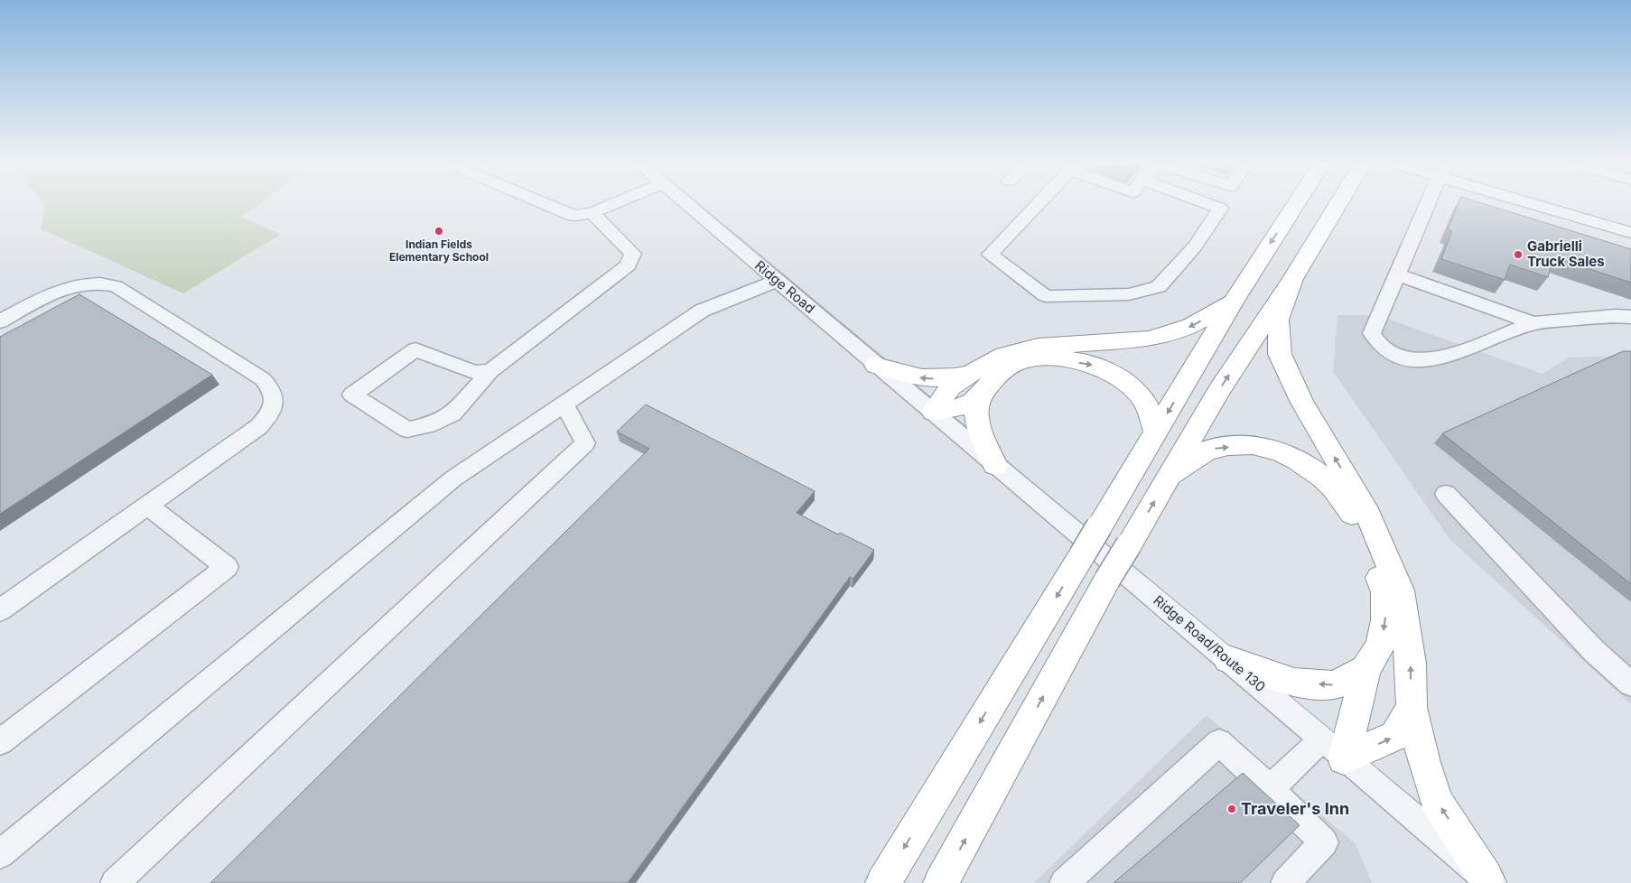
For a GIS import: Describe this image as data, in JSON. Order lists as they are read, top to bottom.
{
  "streets": {
    "street": ["Ridge Road", "Ridge Road/Route 130"]
  },
  "crossings": [
    ["Ridge Road", "Ridge Road/Route 130"]
  ],
  "places": ["Indian Fields Elementary School", "Gabrielli Truck Sales", "Traveler's Inn"]
}
